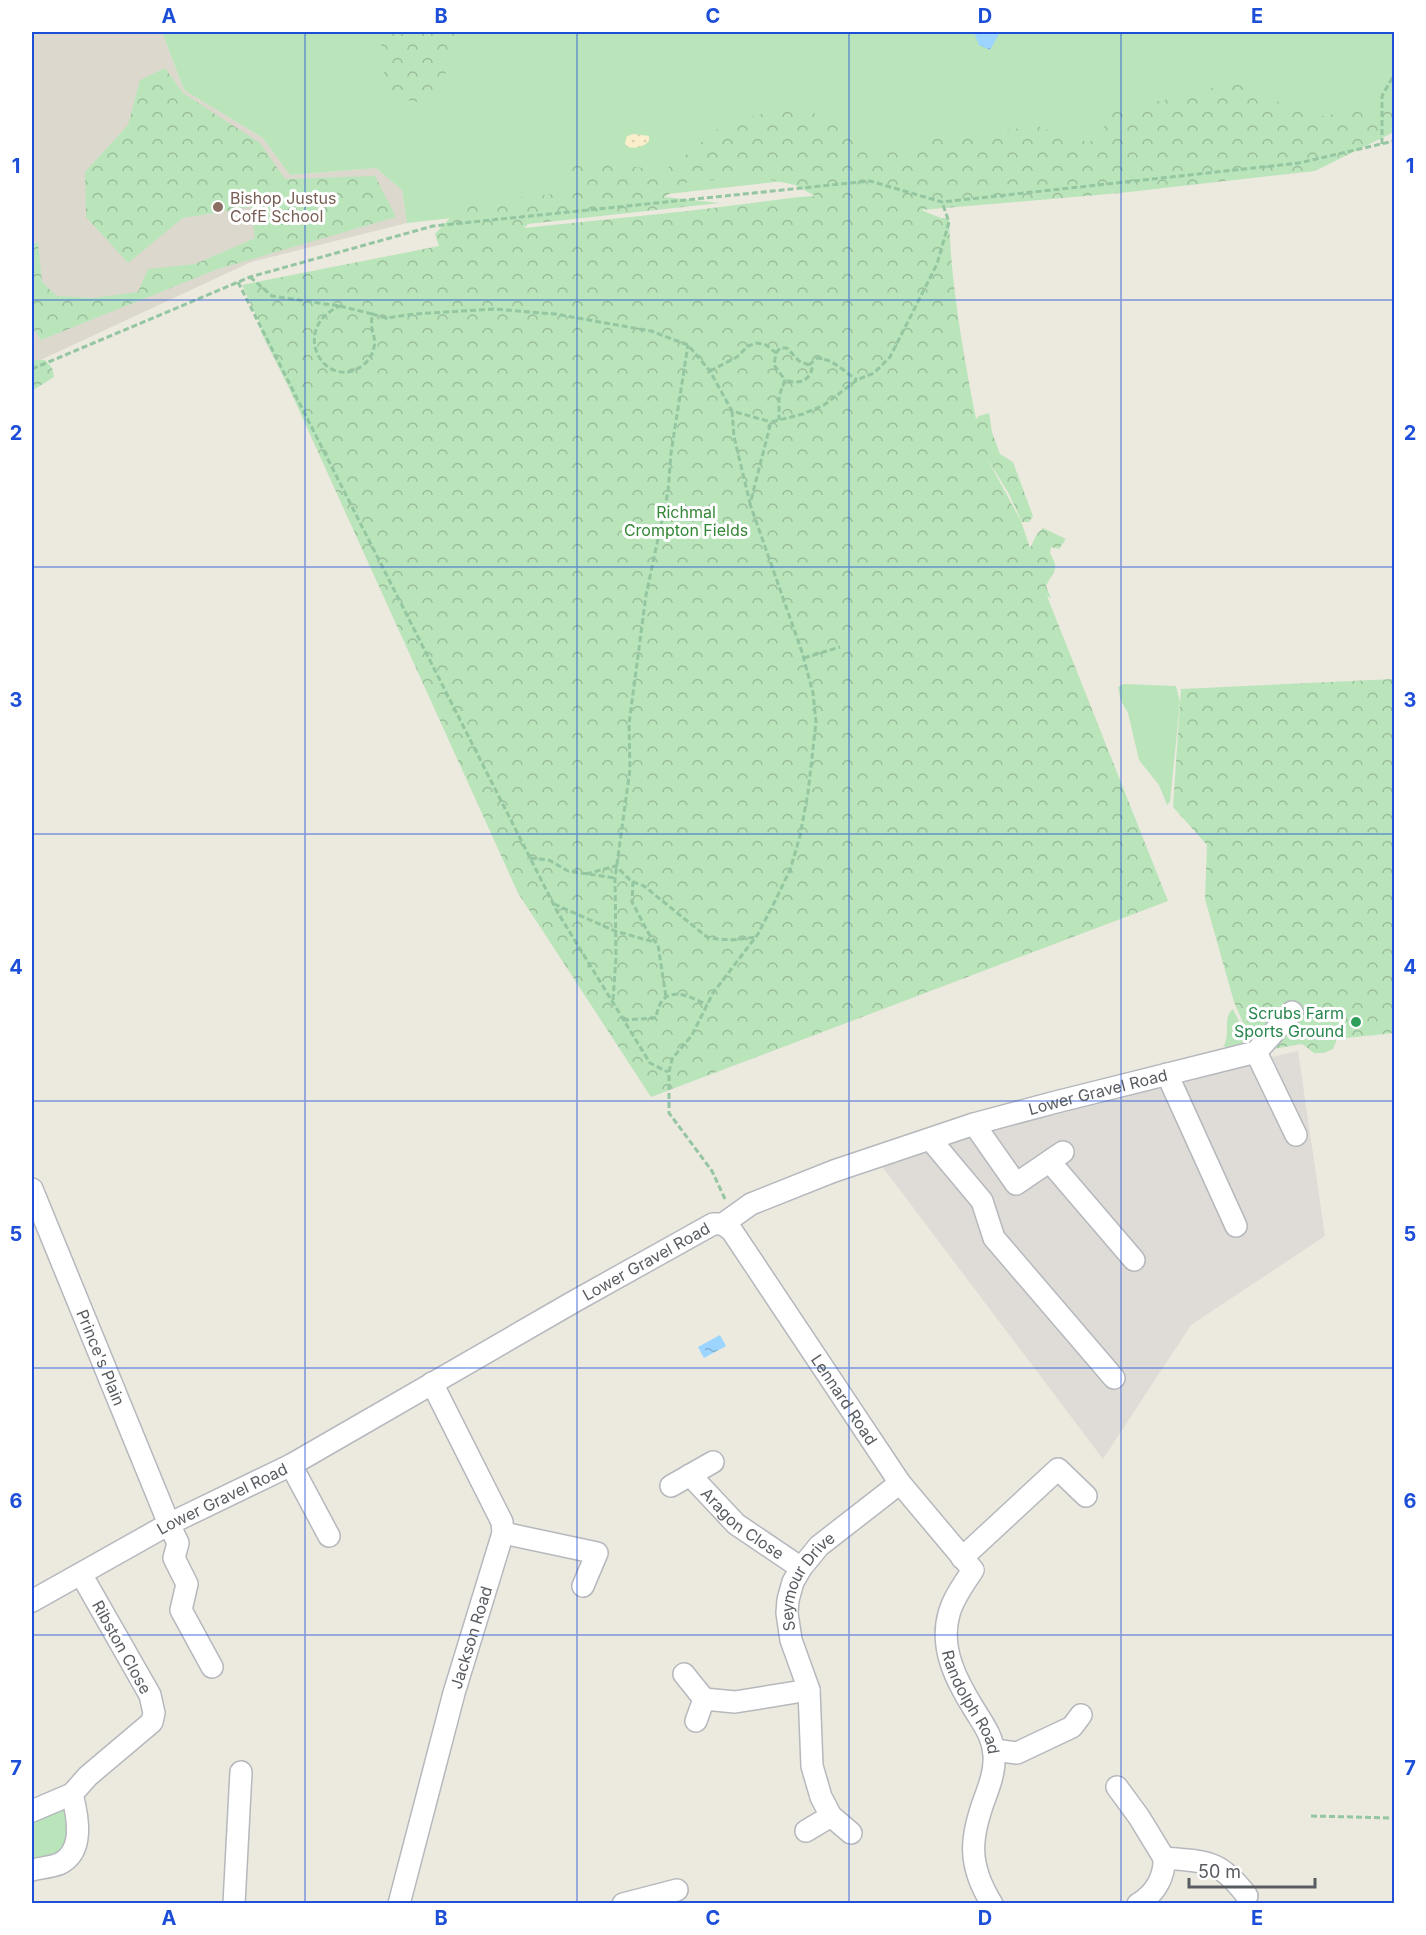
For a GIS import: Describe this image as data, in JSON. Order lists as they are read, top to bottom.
{
  "streets": {
    "street": [
      "Lower Gravel Road",
      "Prince's Plain",
      "Lennard Road",
      "Aragon Close",
      "Seymour Drive",
      "Jackson Road",
      "Ribston Close",
      "Randolph Road"
    ]
  },
  "crossings": [
    ["Lower Gravel Road", "Prince's Plain"],
    ["Lower Gravel Road", "Lennard Road"],
    ["Lower Gravel Road", "Ribston Close"],
    ["Lennard Road", "Seymour Drive"],
    ["Lennard Road", "Randolph Road"],
    ["Aragon Close", "Seymour Drive"]
  ],
  "parks": ["Richmal Crompton Fields"],
  "places": ["Bishop Justus CofE School", "Scrubs Farm Sports Ground"],
  "scale_bar": "50 m",
  "grid": {
    "columns": [
      "A",
      "B",
      "C",
      "D",
      "E"
    ],
    "rows": [
      "1",
      "2",
      "3",
      "4",
      "5",
      "6",
      "7"
    ]
  }
}
